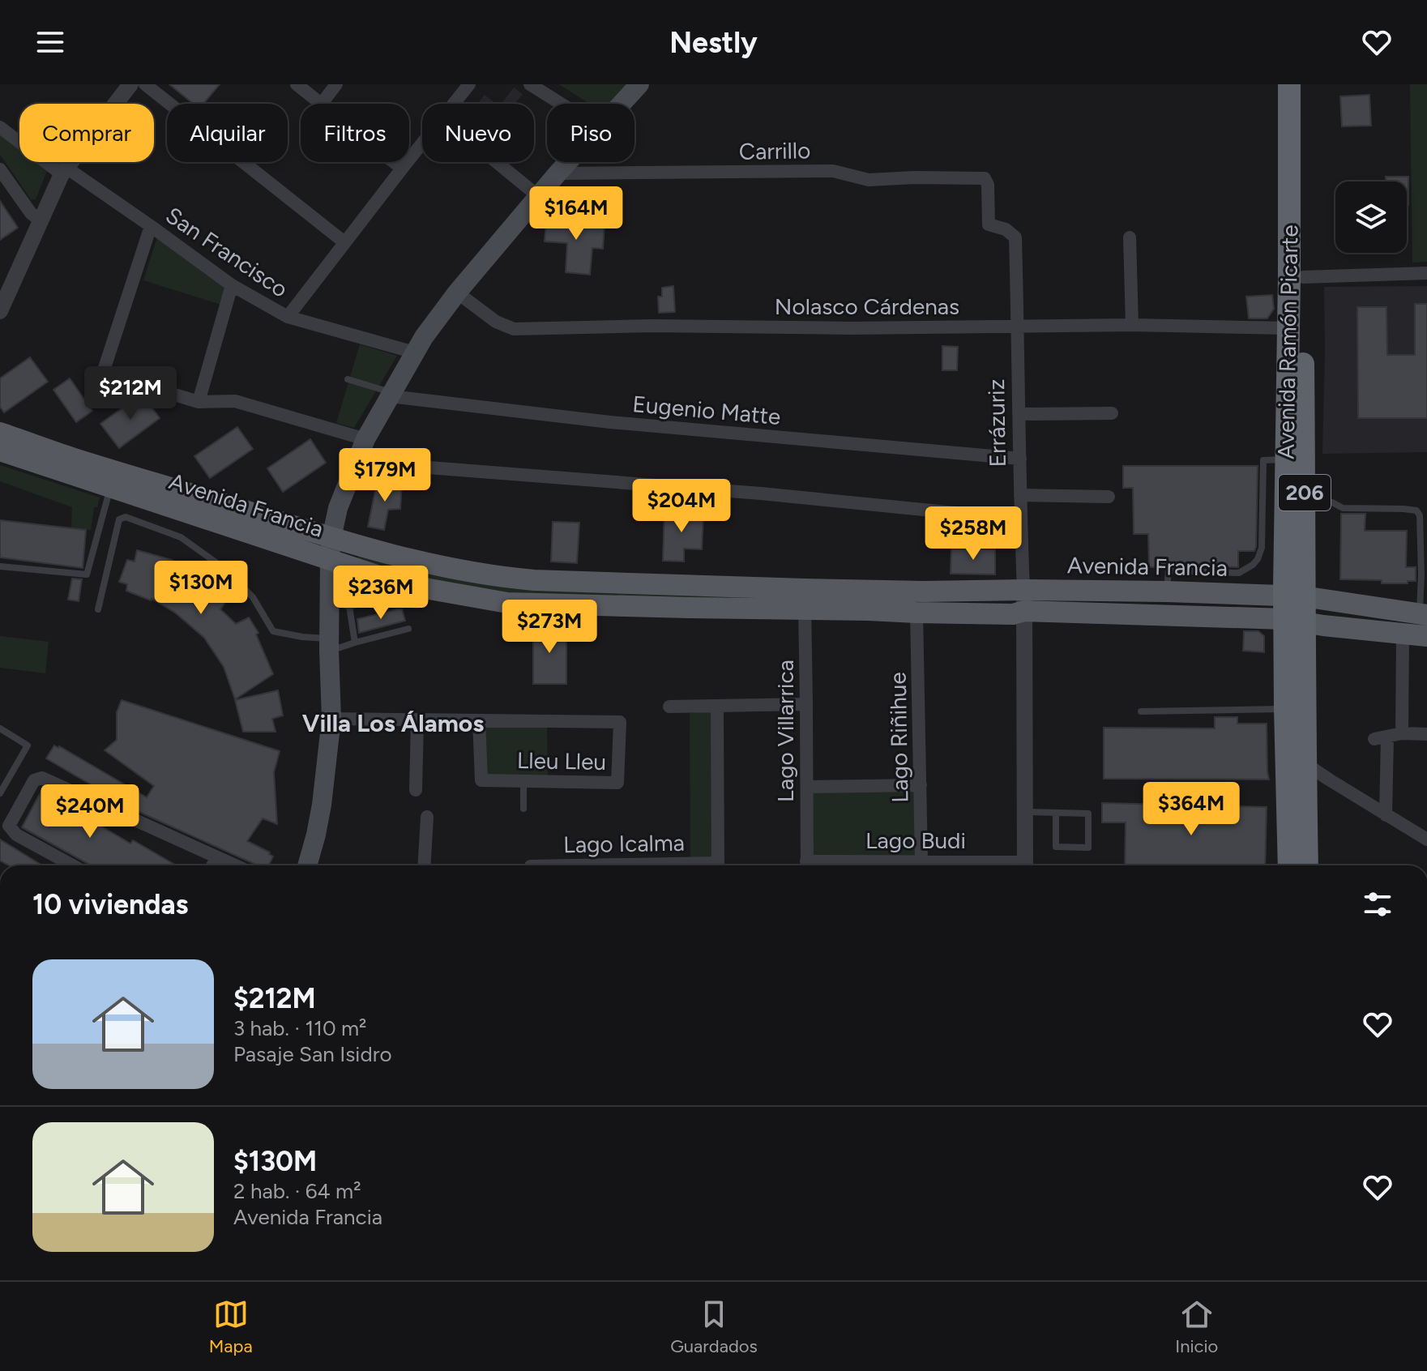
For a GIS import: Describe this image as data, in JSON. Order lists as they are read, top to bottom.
{
  "streets": {
    "highway": ["Avenida Ramón Picarte", "206"],
    "main road": ["Avenida Francia"],
    "street": [
      "Carrillo",
      "San Francisco",
      "Nolasco Cárdenas",
      "Eugenio Matte",
      "Errázuriz",
      "Lago Villarrica",
      "Lago Riñihue",
      "Lleu Lleu",
      "Lago Budi"
    ]
  },
  "crossings": [
    ["Carrillo", "Errázuriz"],
    ["Nolasco Cárdenas", "Avenida Ramón Picarte"],
    ["Nolasco Cárdenas", "Errázuriz"],
    ["Avenida Ramón Picarte", "Avenida Francia"],
    ["Eugenio Matte", "Errázuriz"],
    ["Errázuriz", "Avenida Francia"],
    ["Avenida Francia", "Lago Villarrica"],
    ["Avenida Francia", "Lago Riñihue"],
    ["Lago Riñihue", "Lago Budi"]
  ],
  "districts": ["Villa Los Álamos"],
  "page": {
    "header": "Nestly",
    "chip": [
      "Comprar",
      "Alquilar",
      "Filtros",
      "Nuevo",
      "Piso"
    ],
    "price": [
      "$164M",
      "$212M",
      "$179M",
      "$204M",
      "$258M",
      "$130M",
      "$236M",
      "$273M",
      "$364M",
      "$240M"
    ],
    "heading": "10 viviendas",
    "list": [
      {
        "name": "$212M",
        "note": "3 hab. · 110 m² · Pasaje San Isidro"
      },
      {
        "name": "$130M",
        "note": "2 hab. · 64 m² · Avenida Francia"
      }
    ],
    "tabs": ["Mapa", "Guardados", "Inicio"]
  }
}
